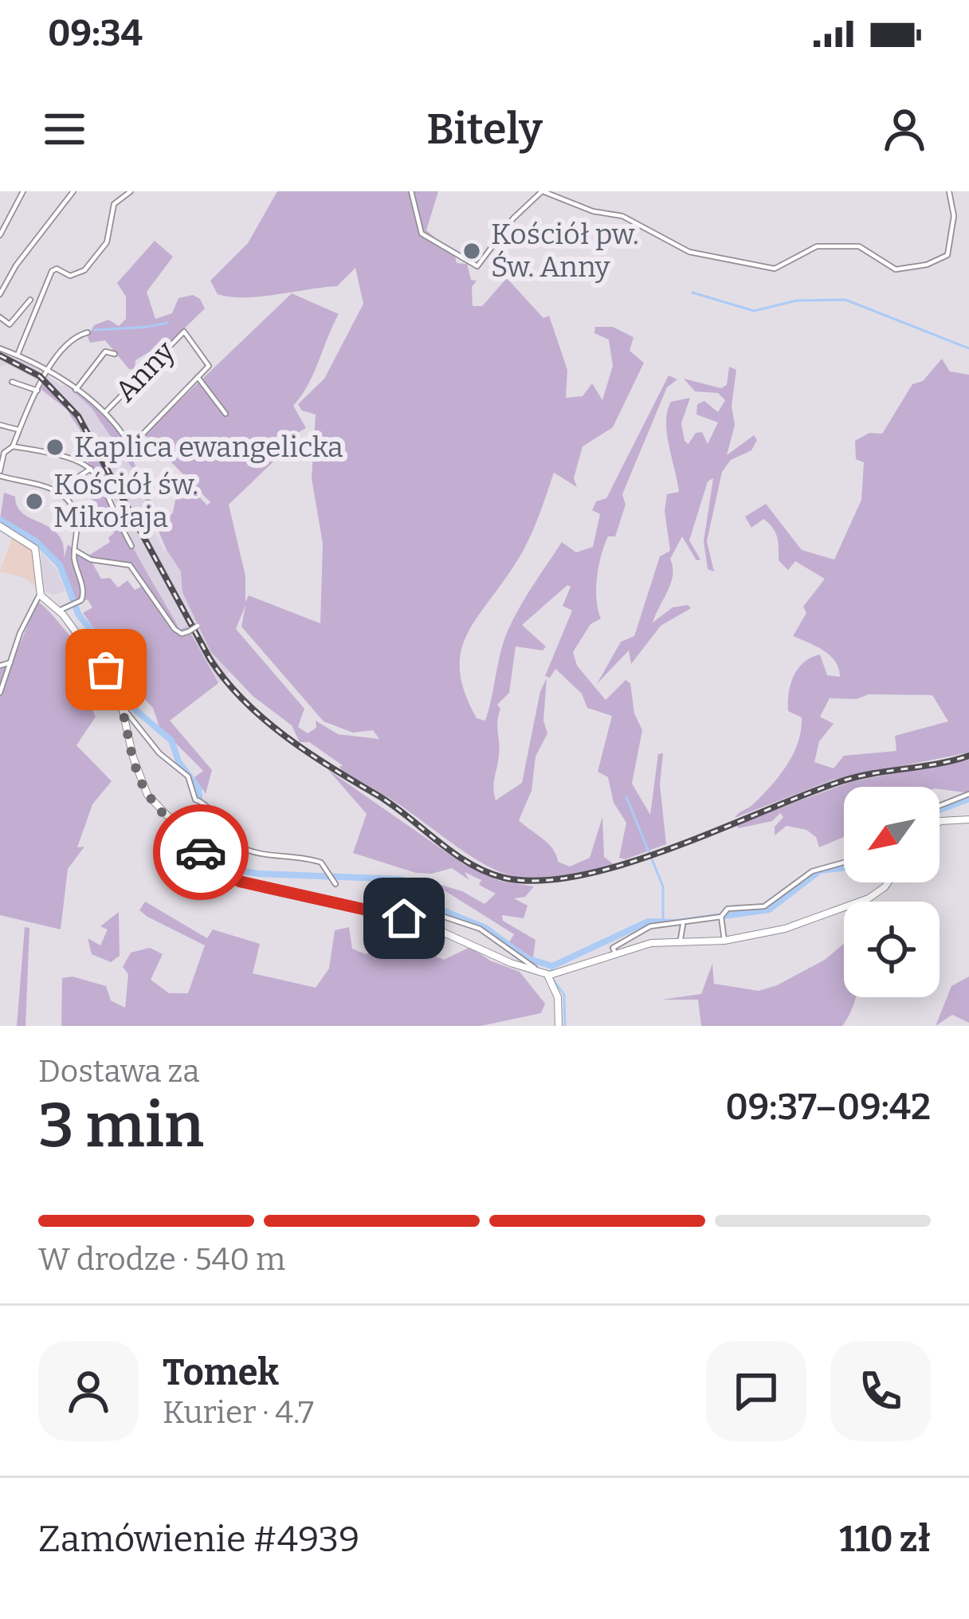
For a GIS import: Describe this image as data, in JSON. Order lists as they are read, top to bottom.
{
  "streets": {
    "street": ["Anny"]
  },
  "places": ["Kościół pw. Św. Anny", "Kaplica ewangelicka", "Kościół św. Mikołaja"],
  "north": "bottom left",
  "page": {
    "status": "09:34",
    "header": "Bitely",
    "heading": ["3 min", "Dostawa za", "09:37–09:42"],
    "panel": [
      "Tomek",
      "Kurier · 4.7",
      "Zamówienie #4939",
      "110 zł"
    ],
    "bar": "W drodze · 540 m"
  }
}
